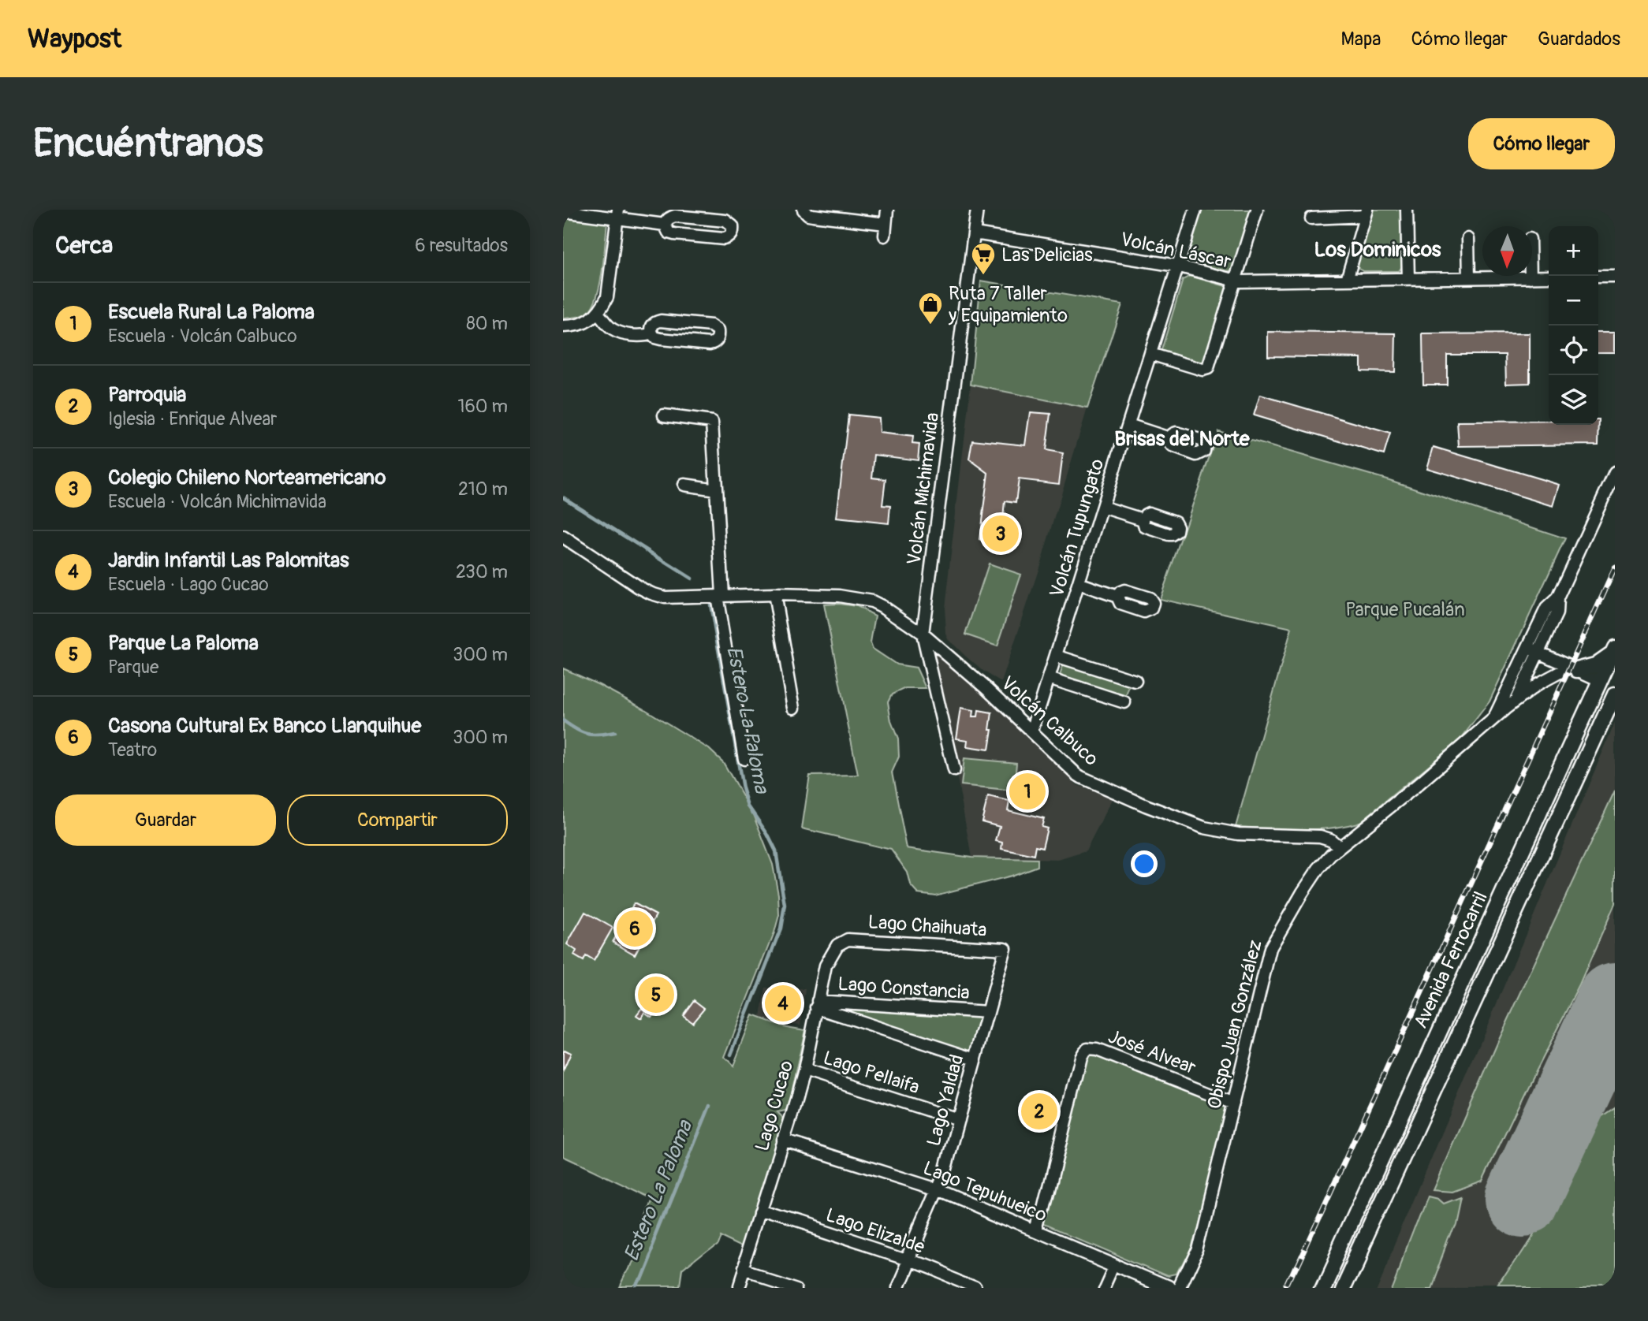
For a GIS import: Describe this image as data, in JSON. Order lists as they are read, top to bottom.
{
  "streets": {
    "main road": ["Avenida Ferrocarril"],
    "street": [
      "Volcán Láscar",
      "Volcán Michimavida",
      "Volcán Tupungato",
      "Volcán Calbuco",
      "Lago Chaihuata",
      "Lago Constancia",
      "Obispo Juan González",
      "José Alvear",
      "Lago Pellaifa",
      "Lago Yaldad",
      "Lago Cucao",
      "Lago Tepuhueico",
      "Lago Elizalde"
    ]
  },
  "crossings": [
    ["Volcán Láscar", "Volcán Michimavida"],
    ["Volcán Láscar", "Volcán Tupungato"],
    ["Volcán Michimavida", "Volcán Calbuco"],
    ["Volcán Tupungato", "Volcán Calbuco"],
    ["Volcán Calbuco", "Obispo Juan González"],
    ["Lago Chaihuata", "Lago Yaldad"],
    ["Lago Chaihuata", "Lago Cucao"],
    ["Lago Constancia", "Lago Yaldad"],
    ["Lago Constancia", "Lago Cucao"],
    ["Obispo Juan González", "José Alvear"],
    ["José Alvear", "Lago Tepuhueico"],
    ["Lago Pellaifa", "Lago Yaldad"],
    ["Lago Pellaifa", "Lago Cucao"],
    ["Lago Yaldad", "Lago Tepuhueico"],
    ["Lago Yaldad", "Lago Elizalde"],
    ["Lago Cucao", "Lago Tepuhueico"],
    ["Lago Cucao", "Lago Elizalde"]
  ],
  "districts": ["Los Dominicos", "Brisas del Norte"],
  "water": ["Estero La Paloma"],
  "parks": ["Parque Pucalán"],
  "places": {
    "supermarket": ["Las Delicias"],
    "shop": ["Ruta 7 Taller y Equipamiento"]
  },
  "north": "bottom",
  "page": {
    "header": "Waypost",
    "nav": ["Mapa", "Cómo llegar", "Guardados"],
    "buttons": [
      "Cómo llegar",
      ["Guardar", "Compartir"]
    ],
    "title": "Encuéntranos",
    "heading": ["Cerca", "6 resultados"],
    "map_buttons": ["+", "−"],
    "list": [
      {
        "mark": "1",
        "name": "Escuela Rural La Paloma",
        "note": "Escuela · Volcán Calbuco",
        "value": "80 m"
      },
      {
        "mark": "2",
        "name": "Parroquia",
        "note": "Iglesia · Enrique Alvear",
        "value": "160 m"
      },
      {
        "mark": "3",
        "name": "Colegio Chileno Norteamericano",
        "note": "Escuela · Volcán Michimavida",
        "value": "210 m"
      },
      {
        "mark": "4",
        "name": "Jardin Infantil Las Palomitas",
        "note": "Escuela · Lago Cucao",
        "value": "230 m"
      },
      {
        "mark": "5",
        "name": "Parque La Paloma",
        "note": "Parque",
        "value": "300 m"
      },
      {
        "mark": "6",
        "name": "Casona Cultural Ex Banco Llanquihue",
        "note": "Teatro",
        "value": "300 m"
      }
    ],
    "pins": [
      "3",
      "1",
      "6",
      "5",
      "4",
      "2"
    ]
  }
}
